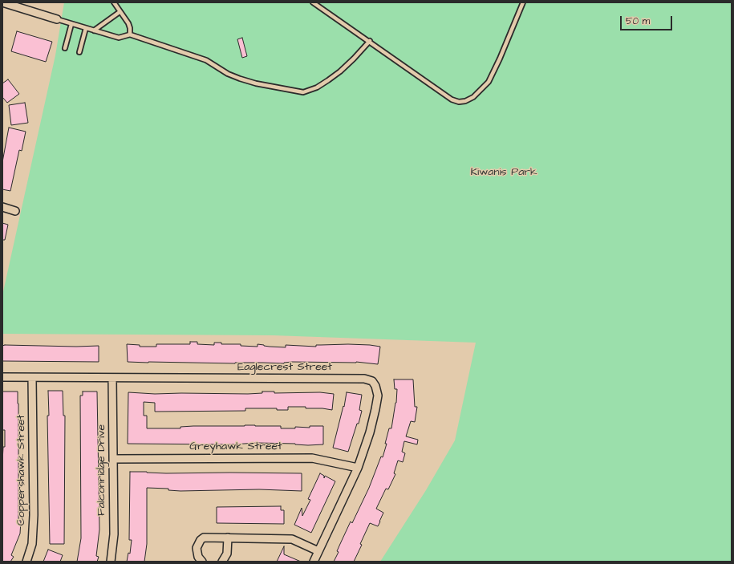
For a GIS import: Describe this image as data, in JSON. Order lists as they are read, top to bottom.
{
  "streets": {
    "street": [
      "Eaglecrest Street",
      "Greyhawk Street",
      "Coppershawk Street",
      "Falconridge Drive"
    ]
  },
  "crossings": [
    ["Eaglecrest Street", "Greyhawk Street"],
    ["Eaglecrest Street", "Coppershawk Street"],
    ["Eaglecrest Street", "Falconridge Drive"],
    ["Greyhawk Street", "Falconridge Drive"]
  ],
  "parks": ["Kiwanis Park"],
  "scale_bar": "50 m"
}
